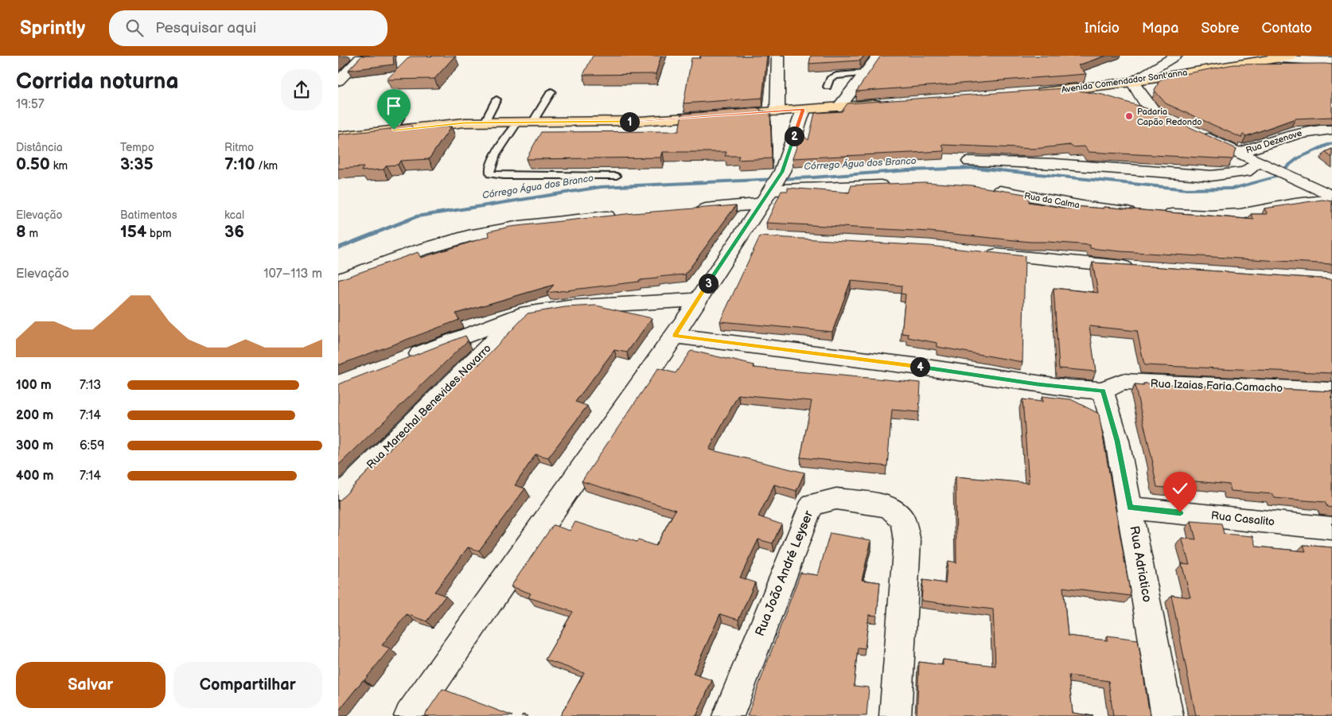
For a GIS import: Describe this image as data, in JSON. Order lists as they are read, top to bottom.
{
  "streets": {
    "main road": ["Avenida Comendador Sant'anna"],
    "street": [
      "Rua Dezenove",
      "Rua da Calma",
      "Rua Izaias Faria Camacho",
      "Rua Marechal Benevides Navarro",
      "Rua Casalito",
      "Rua Adriatico",
      "Rua João André Leyser"
    ]
  },
  "crossings": [
    ["Rua Izaias Faria Camacho", "Rua Adriatico"],
    ["Rua Casalito", "Rua Adriatico"]
  ],
  "water": ["Córrego Água dos Branco"],
  "places": ["Padaria Capão Redondo"],
  "page": {
    "header": "Sprintly",
    "search": "Pesquisar aqui",
    "nav": [
      "Início",
      "Mapa",
      "Sobre",
      "Contato"
    ],
    "heading": ["Corrida noturna", "19:57"],
    "pins": [
      "1",
      "2",
      "3",
      "4"
    ],
    "stats": [
      ["Distância", "0.50 km"],
      ["Tempo", "3:35"],
      ["Ritmo", "7:10 /km"],
      ["Elevação", "8 m"],
      ["Batimentos", "154 bpm"],
      ["kcal", "36"]
    ],
    "chart": ["Elevação", "107–113 m"],
    "list": [
      {
        "name": "100 m",
        "note": "7:13"
      },
      {
        "name": "200 m",
        "note": "7:14"
      },
      {
        "name": "300 m",
        "note": "6:59"
      },
      {
        "name": "400 m",
        "note": "7:14"
      }
    ],
    "buttons": ["Salvar", "Compartilhar"]
  }
}
